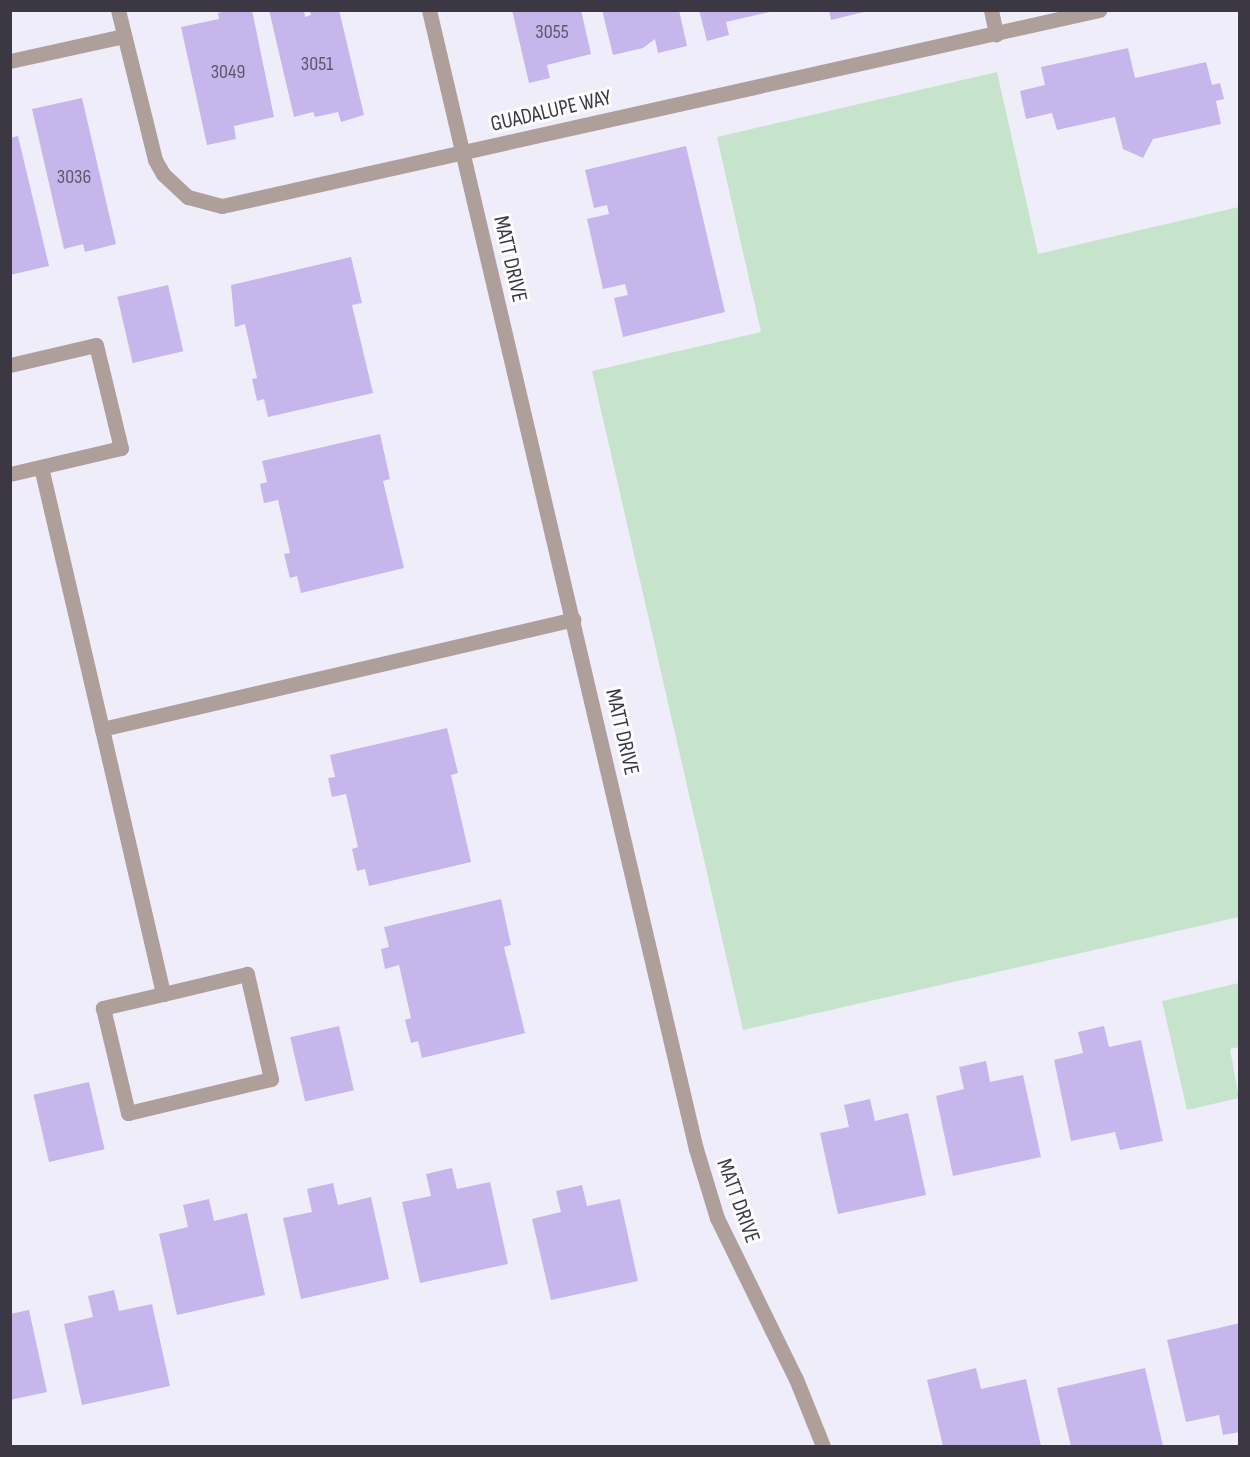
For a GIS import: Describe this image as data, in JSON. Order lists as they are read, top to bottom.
{
  "streets": {
    "street": ["GUADALUPE WAY", "MATT DRIVE"]
  },
  "crossings": [
    ["GUADALUPE WAY", "MATT DRIVE"]
  ],
  "house_numbers": [
    "3055",
    "3051",
    "3049",
    "3036"
  ]
}
